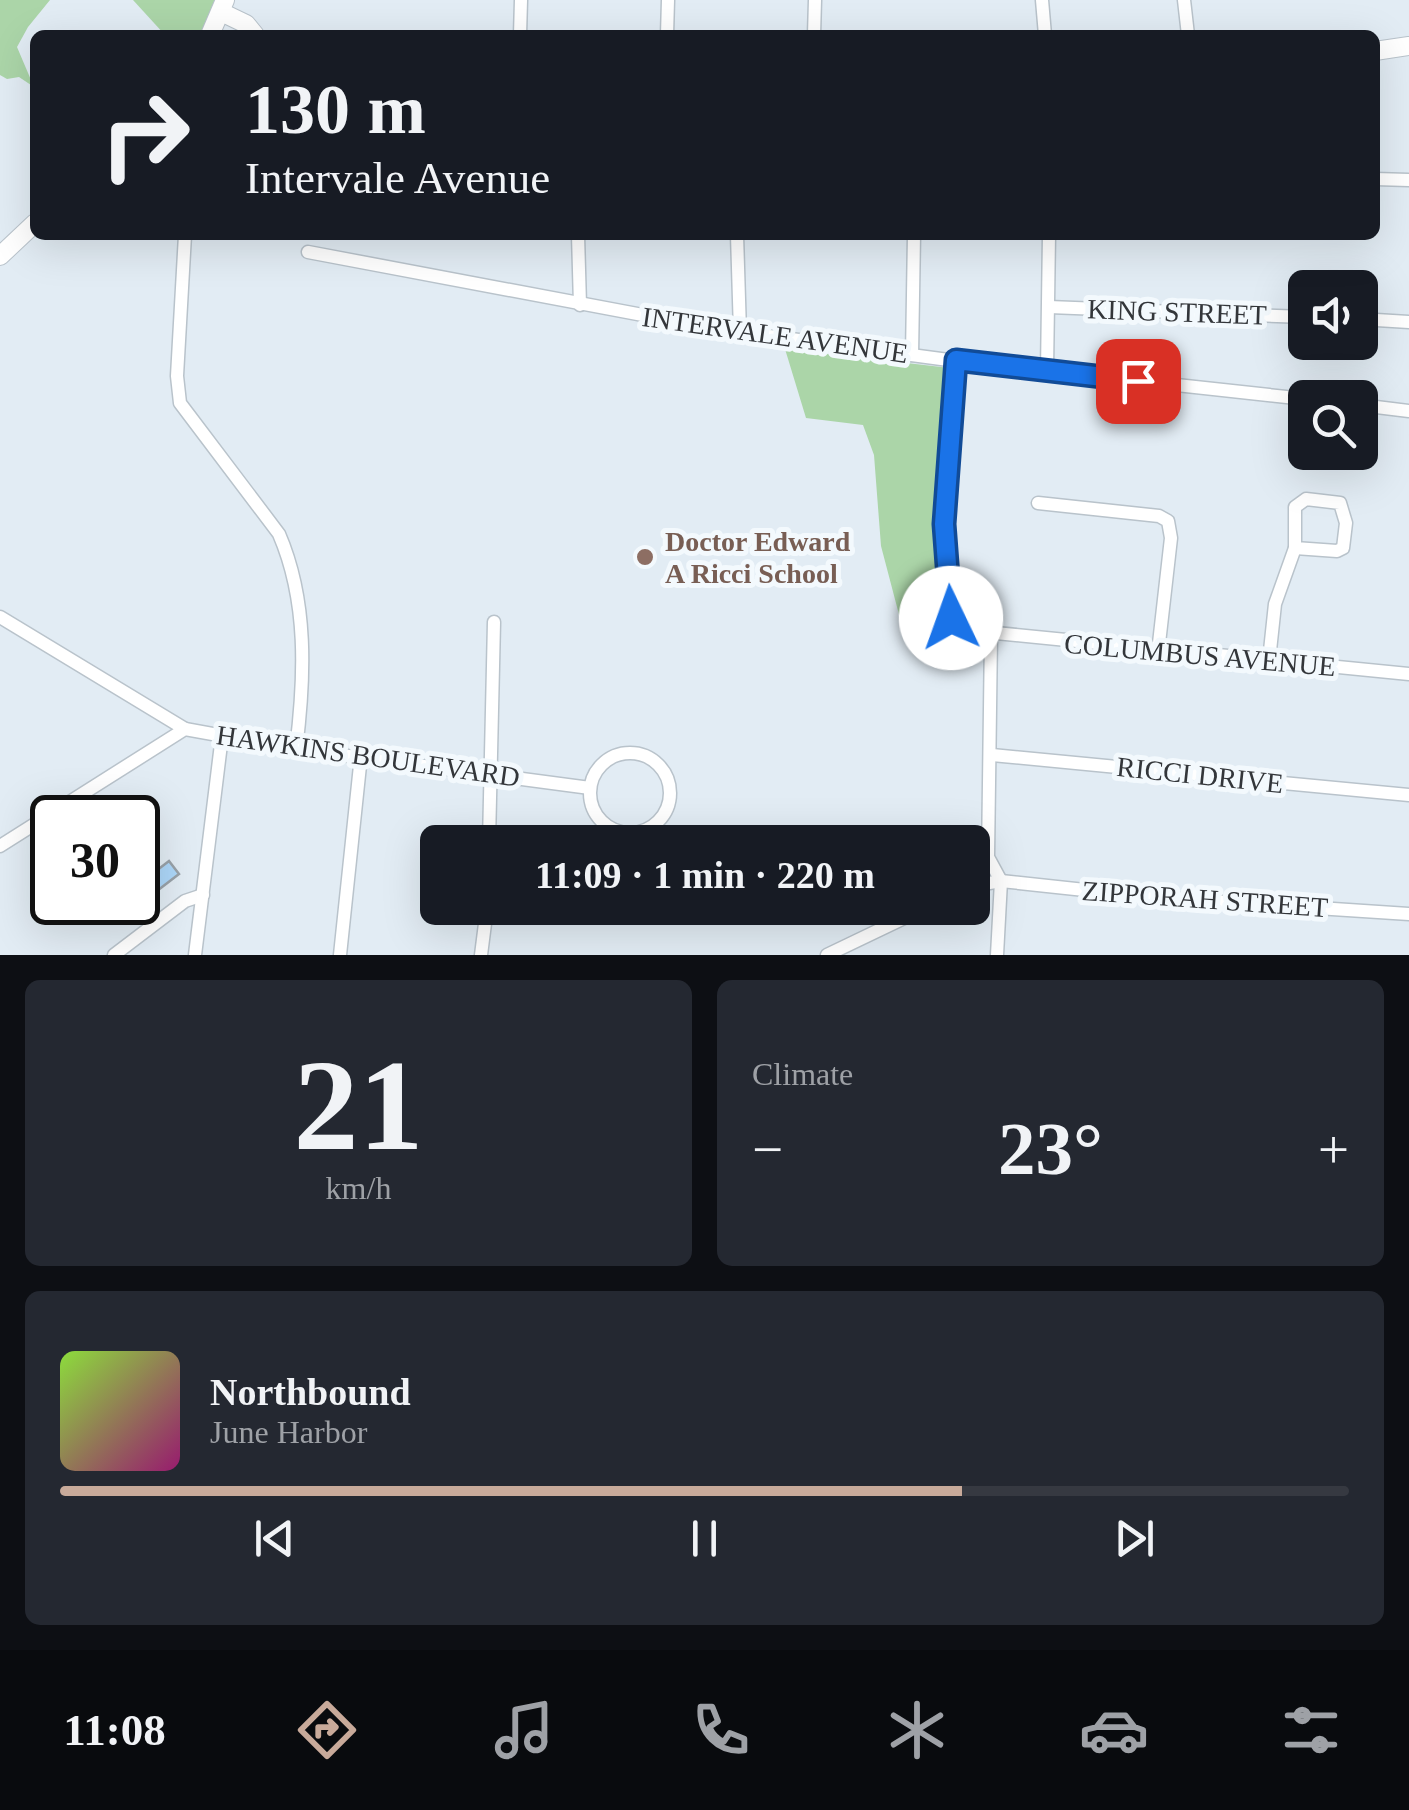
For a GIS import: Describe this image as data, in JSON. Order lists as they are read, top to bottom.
{
  "streets": {
    "street": [
      "KING STREET",
      "INTERVALE AVENUE",
      "COLUMBUS AVENUE",
      "HAWKINS BOULEVARD",
      "RICCI DRIVE",
      "ZIPPORAH STREET"
    ]
  },
  "crossings": [
    ["INTERVALE AVENUE", "COLUMBUS AVENUE"]
  ],
  "places": ["Doctor Edward A Ricci School"],
  "page": {
    "turn": ["130 m", "Intervale Avenue"],
    "limit": "30",
    "trip": "11:09 · 1 min · 220 m",
    "tile": [
      ["21", "km/h"],
      "Climate"
    ],
    "heat": ["−", "23°", "+"],
    "song": ["Northbound", "June Harbor"],
    "tabs": "11:08"
  }
}
